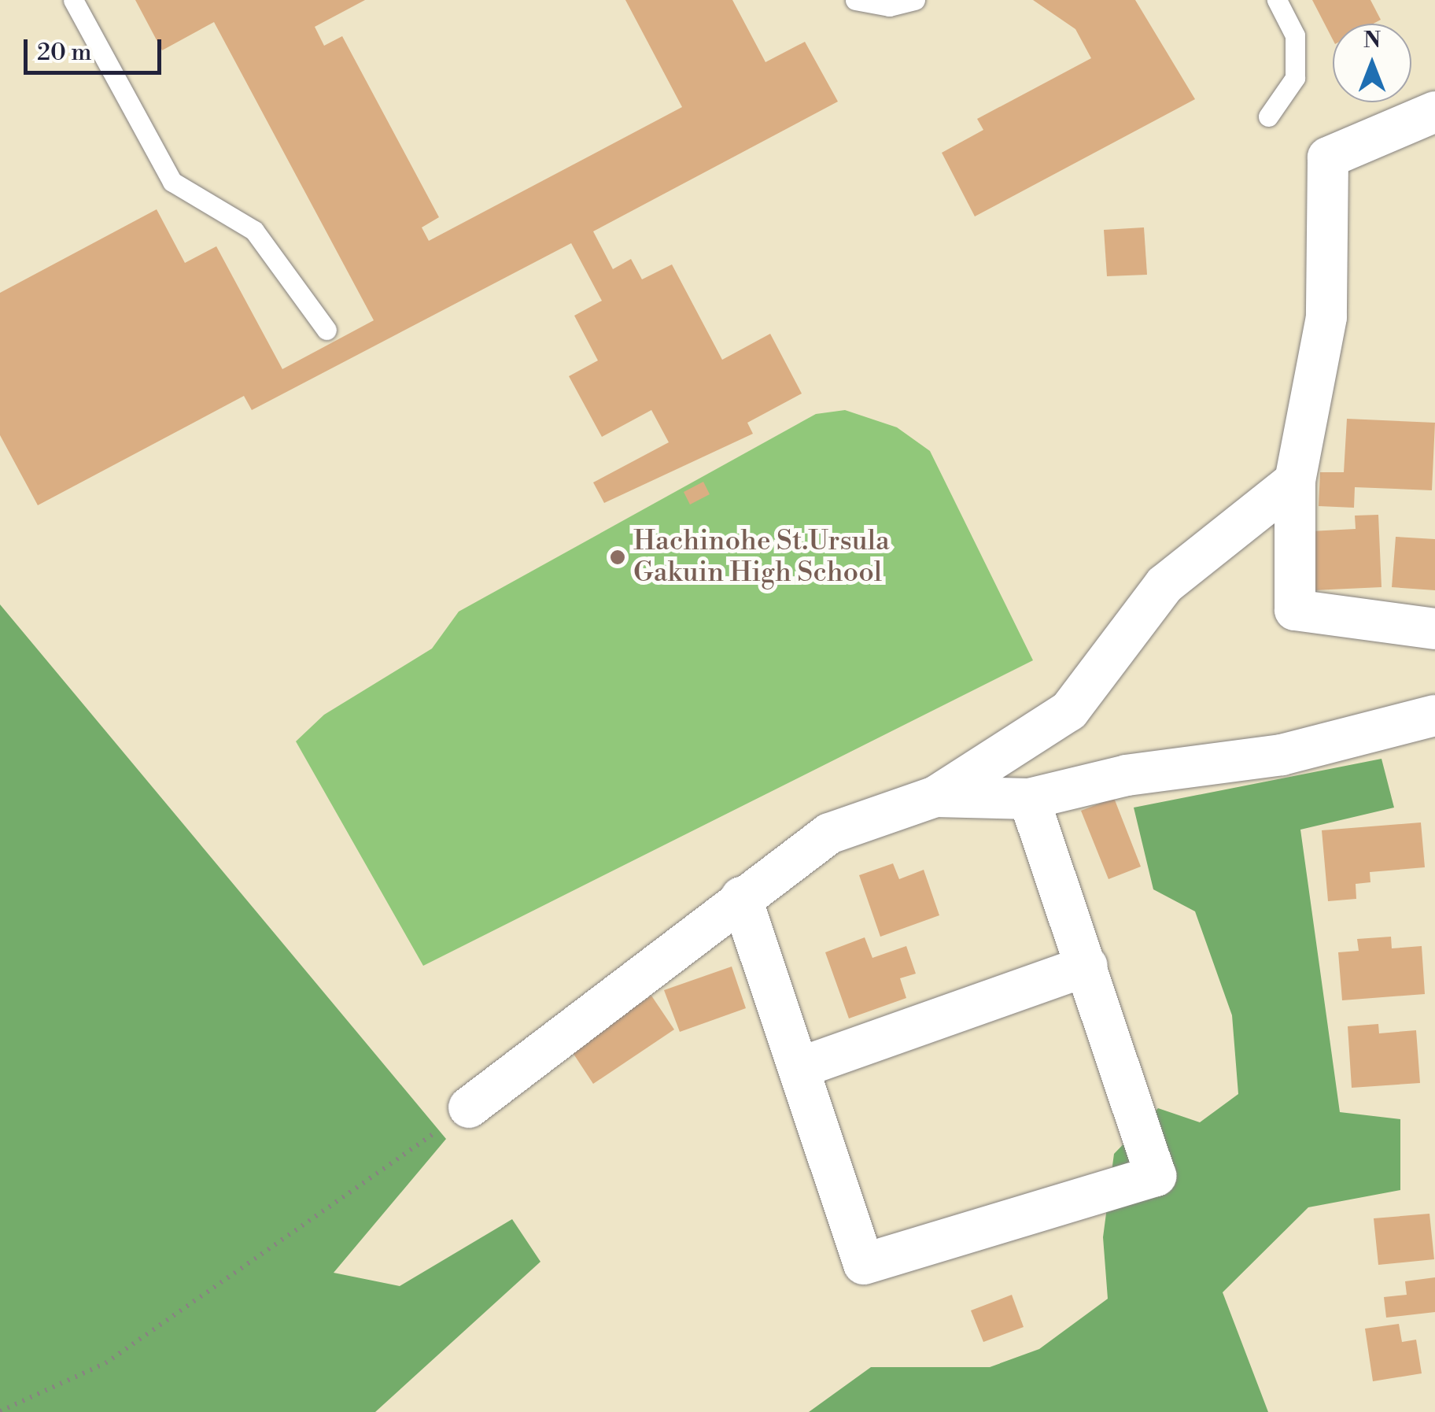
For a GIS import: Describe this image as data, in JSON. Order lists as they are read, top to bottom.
{
  "places": ["Hachinohe St.Ursula Gakuin High School"],
  "scale_bar": "20 m",
  "north": "top"
}
